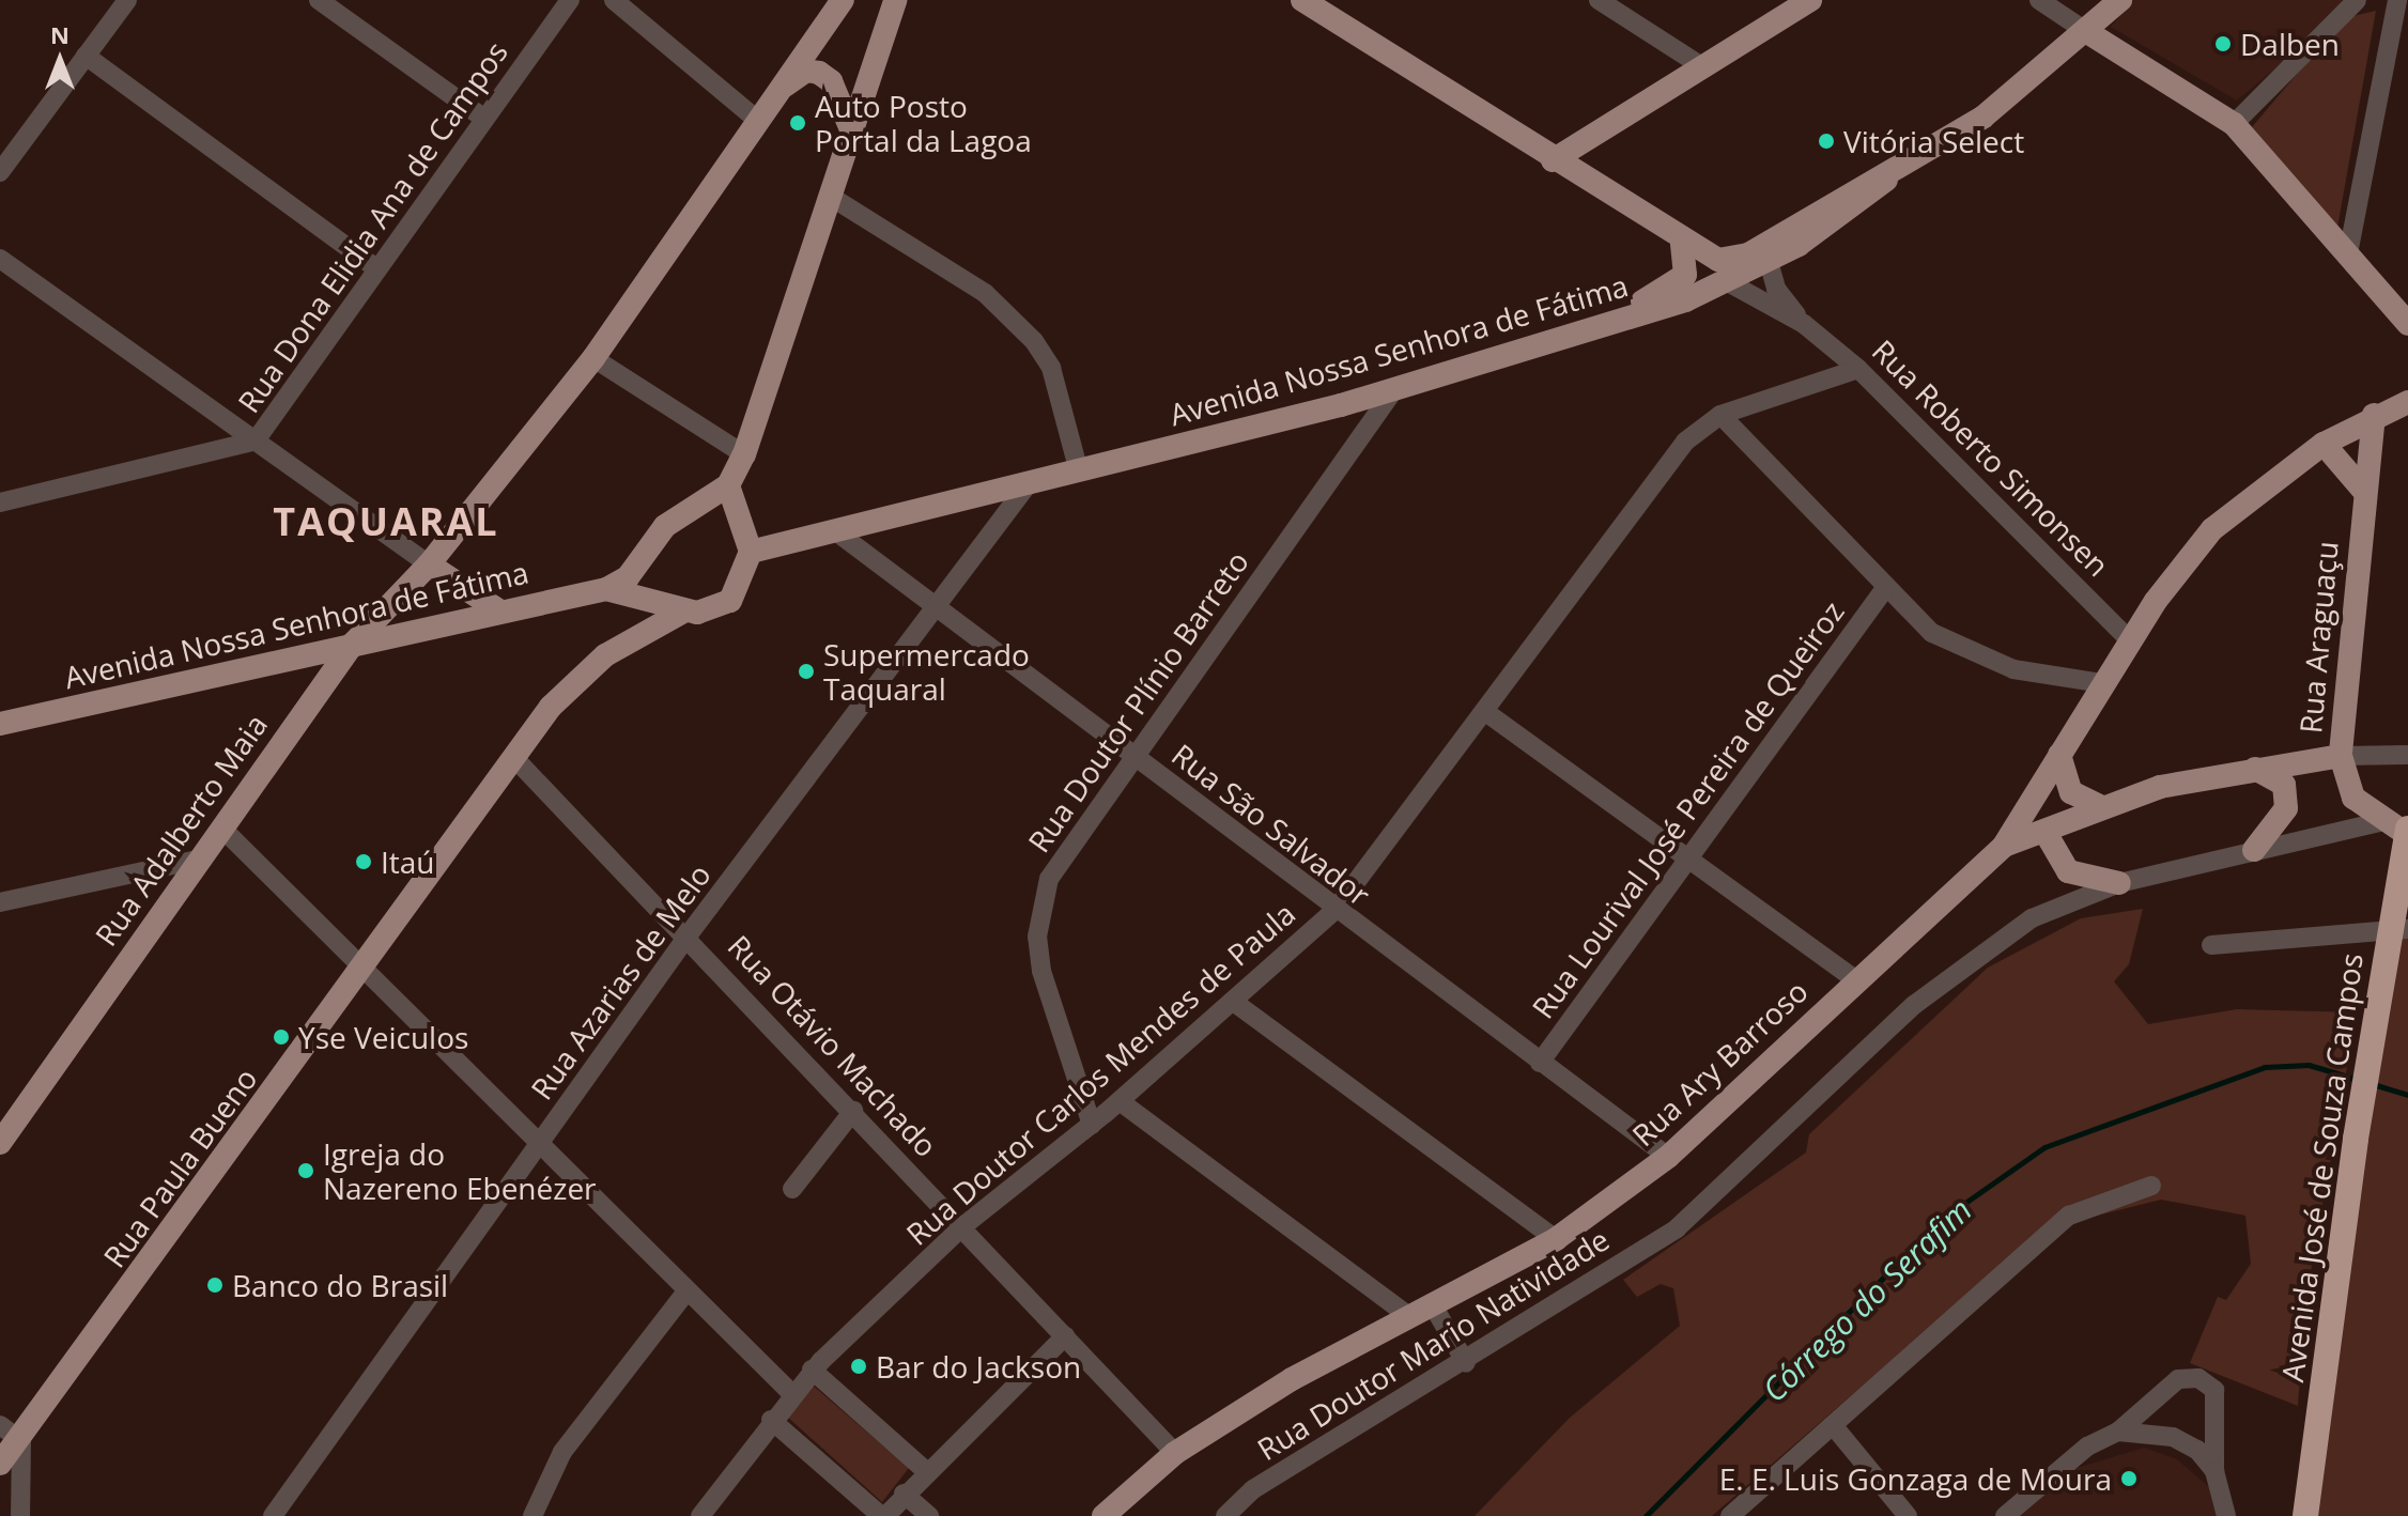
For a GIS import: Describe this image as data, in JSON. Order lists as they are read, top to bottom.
{
  "streets": {
    "highway": ["Avenida José de Souza Campos"],
    "main road": [
      "Avenida Nossa Senhora de Fátima",
      "Rua Araguaçu",
      "Rua Adalberto Maia",
      "Rua Ary Barroso",
      "Rua Paula Bueno"
    ],
    "street": [
      "Rua Dona Elidia Ana de Campos",
      "Rua Roberto Simonsen",
      "Rua Doutor Plínio Barreto",
      "Rua Lourival José Pereira de Queiroz",
      "Rua São Salvador",
      "Rua Azarias de Melo",
      "Rua Otávio Machado",
      "Rua Doutor Carlos Mendes de Paula",
      "Rua Doutor Mario Natividade"
    ]
  },
  "crossings": [
    ["Avenida Nossa Senhora de Fátima", "Rua Roberto Simonsen"],
    ["Avenida Nossa Senhora de Fátima", "Rua Doutor Plínio Barreto"],
    ["Avenida Nossa Senhora de Fátima", "Rua São Salvador"],
    ["Avenida Nossa Senhora de Fátima", "Rua Adalberto Maia"],
    ["Avenida Nossa Senhora de Fátima", "Rua Azarias de Melo"],
    ["Avenida Nossa Senhora de Fátima", "Rua Paula Bueno"],
    ["Rua Roberto Simonsen", "Rua Doutor Carlos Mendes de Paula"],
    ["Rua Araguaçu", "Rua Ary Barroso"],
    ["Rua Araguaçu", "Avenida José de Souza Campos"],
    ["Rua Araguaçu", "Rua Doutor Mario Natividade"],
    ["Rua Doutor Plínio Barreto", "Rua São Salvador"],
    ["Rua Doutor Plínio Barreto", "Rua Doutor Carlos Mendes de Paula"],
    ["Rua Lourival José Pereira de Queiroz", "Rua São Salvador"],
    ["Rua São Salvador", "Rua Azarias de Melo"],
    ["Rua São Salvador", "Rua Ary Barroso"],
    ["Rua São Salvador", "Rua Doutor Carlos Mendes de Paula"],
    ["Rua Azarias de Melo", "Rua Otávio Machado"],
    ["Rua Otávio Machado", "Rua Ary Barroso"],
    ["Rua Otávio Machado", "Rua Doutor Carlos Mendes de Paula"],
    ["Rua Otávio Machado", "Rua Paula Bueno"]
  ],
  "districts": ["TAQUARAL"],
  "water": ["Córrego do Serafim"],
  "places": [
    "Dalben",
    "Auto Posto Portal da Lagoa",
    "Vitória Select",
    "Supermercado Taquaral",
    "Itaú",
    "Yse Veiculos",
    "Igreja do Nazereno Ebenézer",
    "Banco do Brasil",
    "Bar do Jackson",
    "E. E. Luis Gonzaga de Moura"
  ],
  "north": "top"
}
